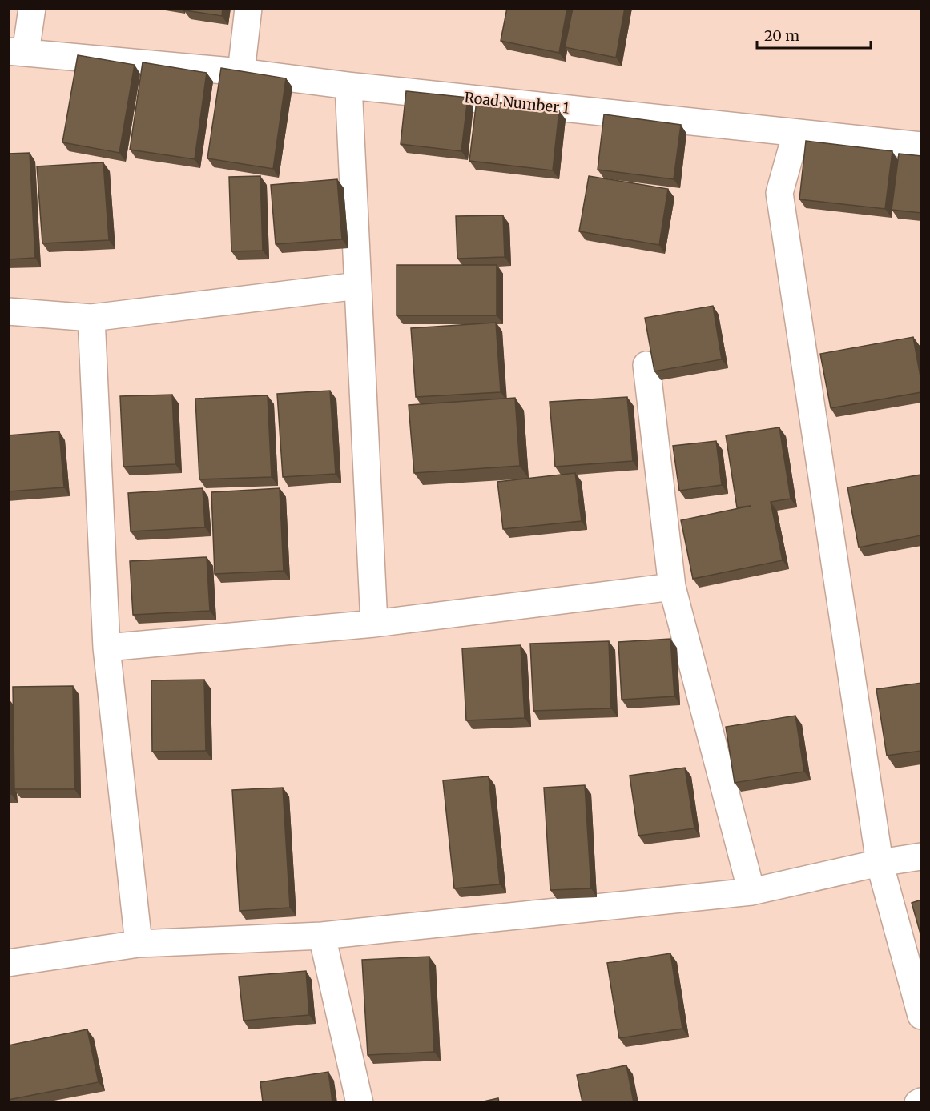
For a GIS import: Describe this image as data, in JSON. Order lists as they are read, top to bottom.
{
  "streets": {
    "street": ["Road Number 1"]
  },
  "scale_bar": "20 m"
}
